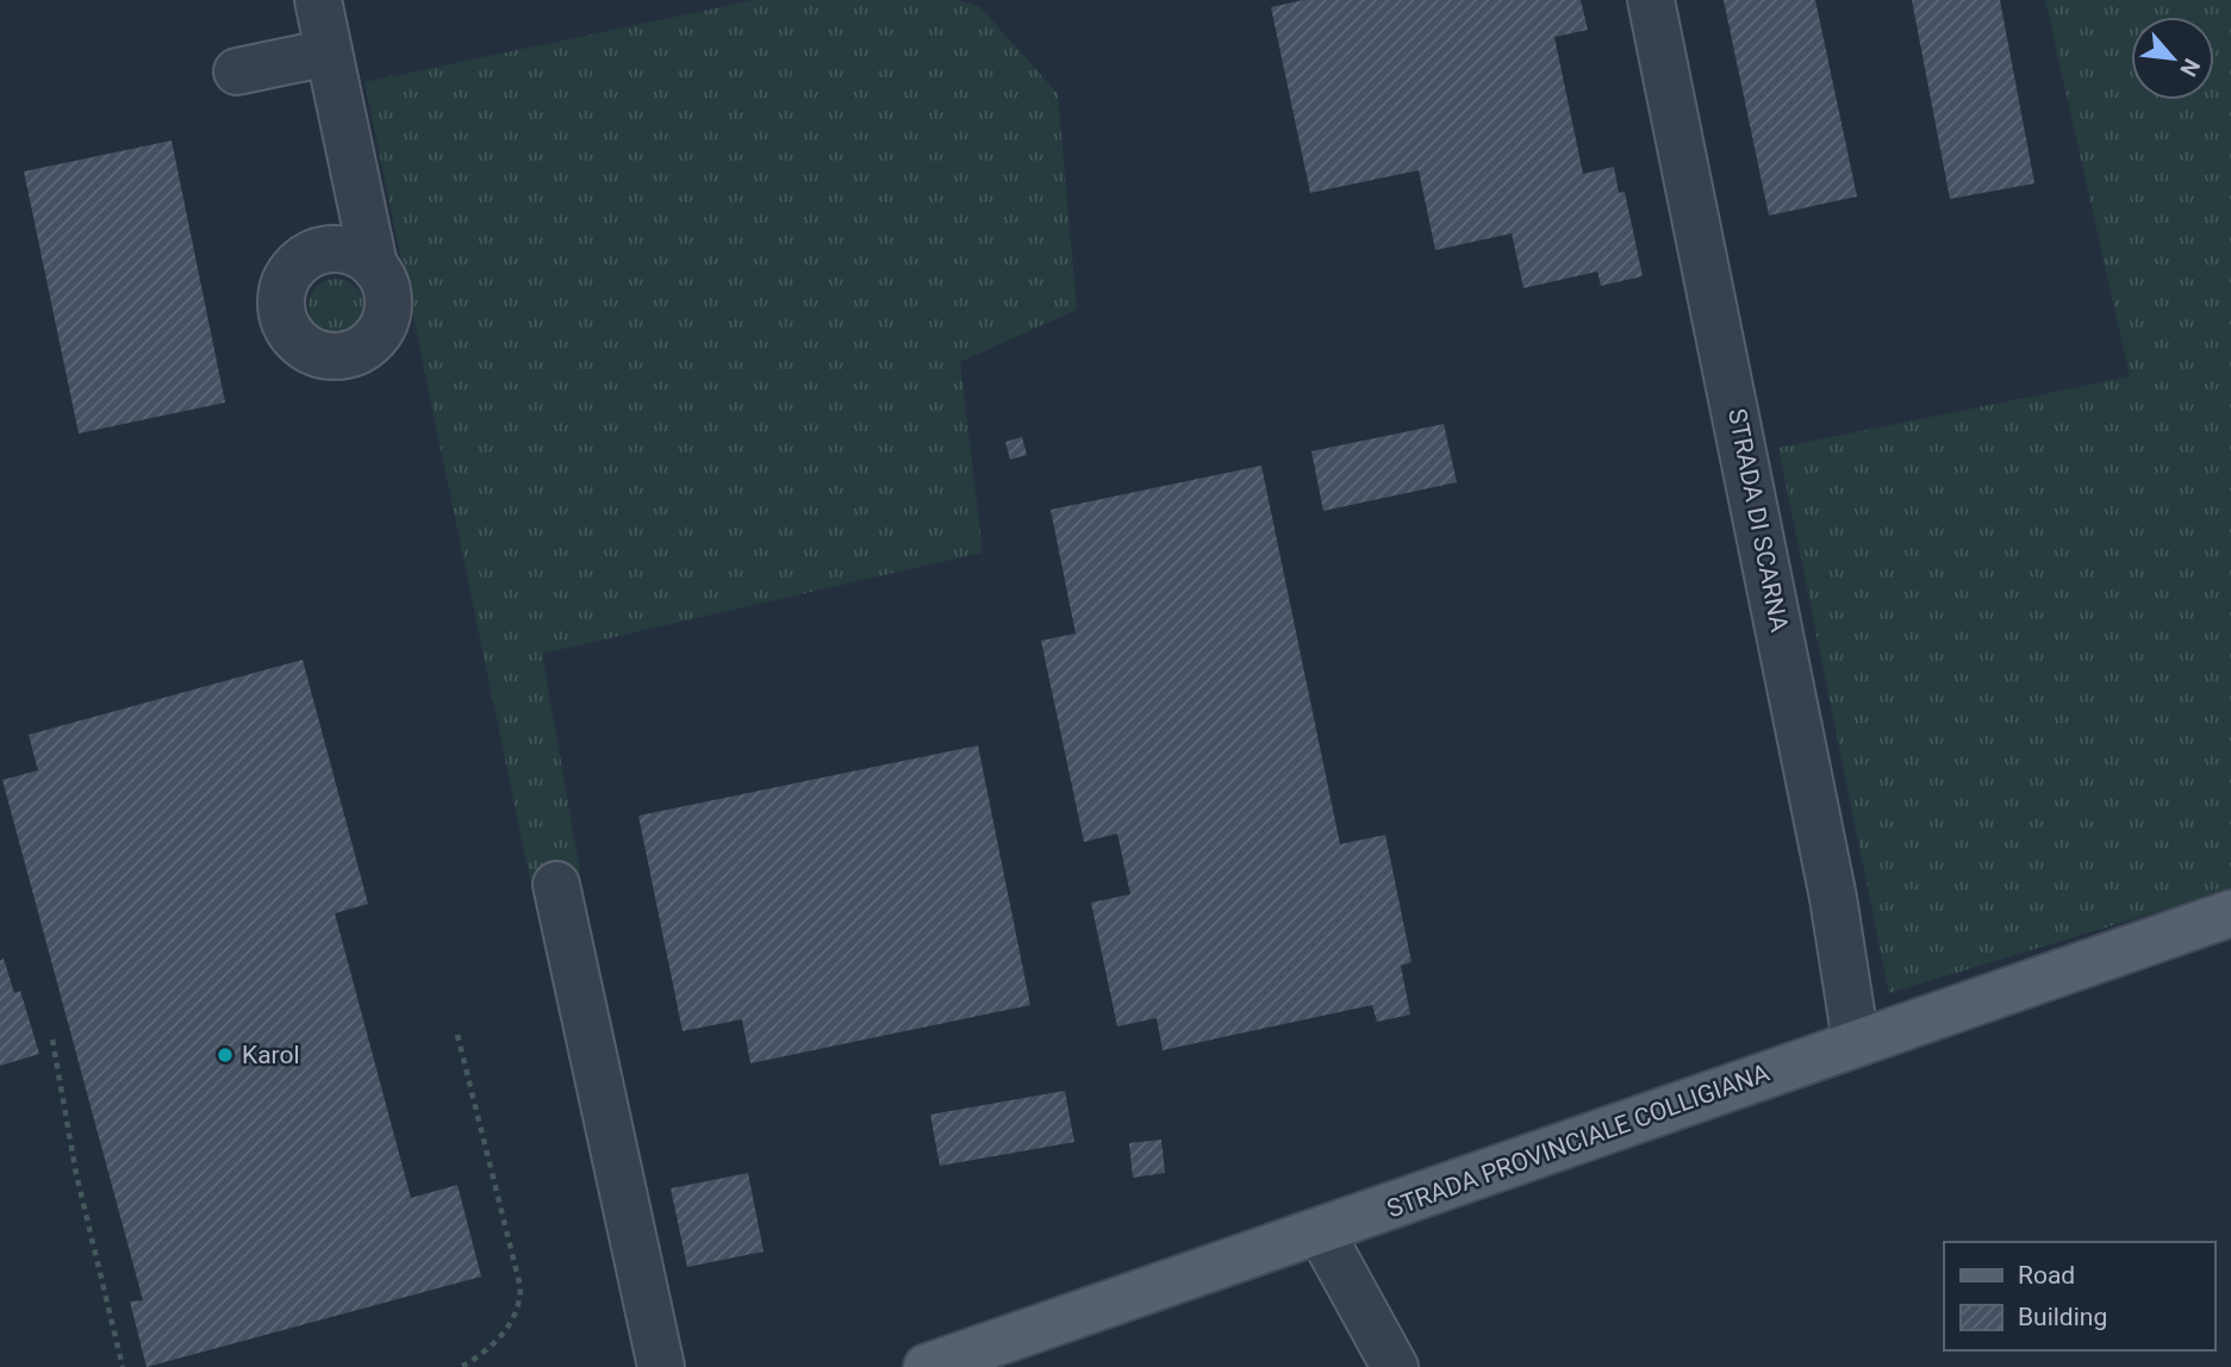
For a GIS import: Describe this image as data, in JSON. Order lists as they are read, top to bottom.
{
  "streets": {
    "main road": ["STRADA PROVINCIALE COLLIGIANA"],
    "street": ["STRADA DI SCARNA"]
  },
  "crossings": [
    ["STRADA DI SCARNA", "STRADA PROVINCIALE COLLIGIANA"]
  ],
  "places": ["Karol"],
  "legend": ["Road", "Building"],
  "north": "bottom right"
}
